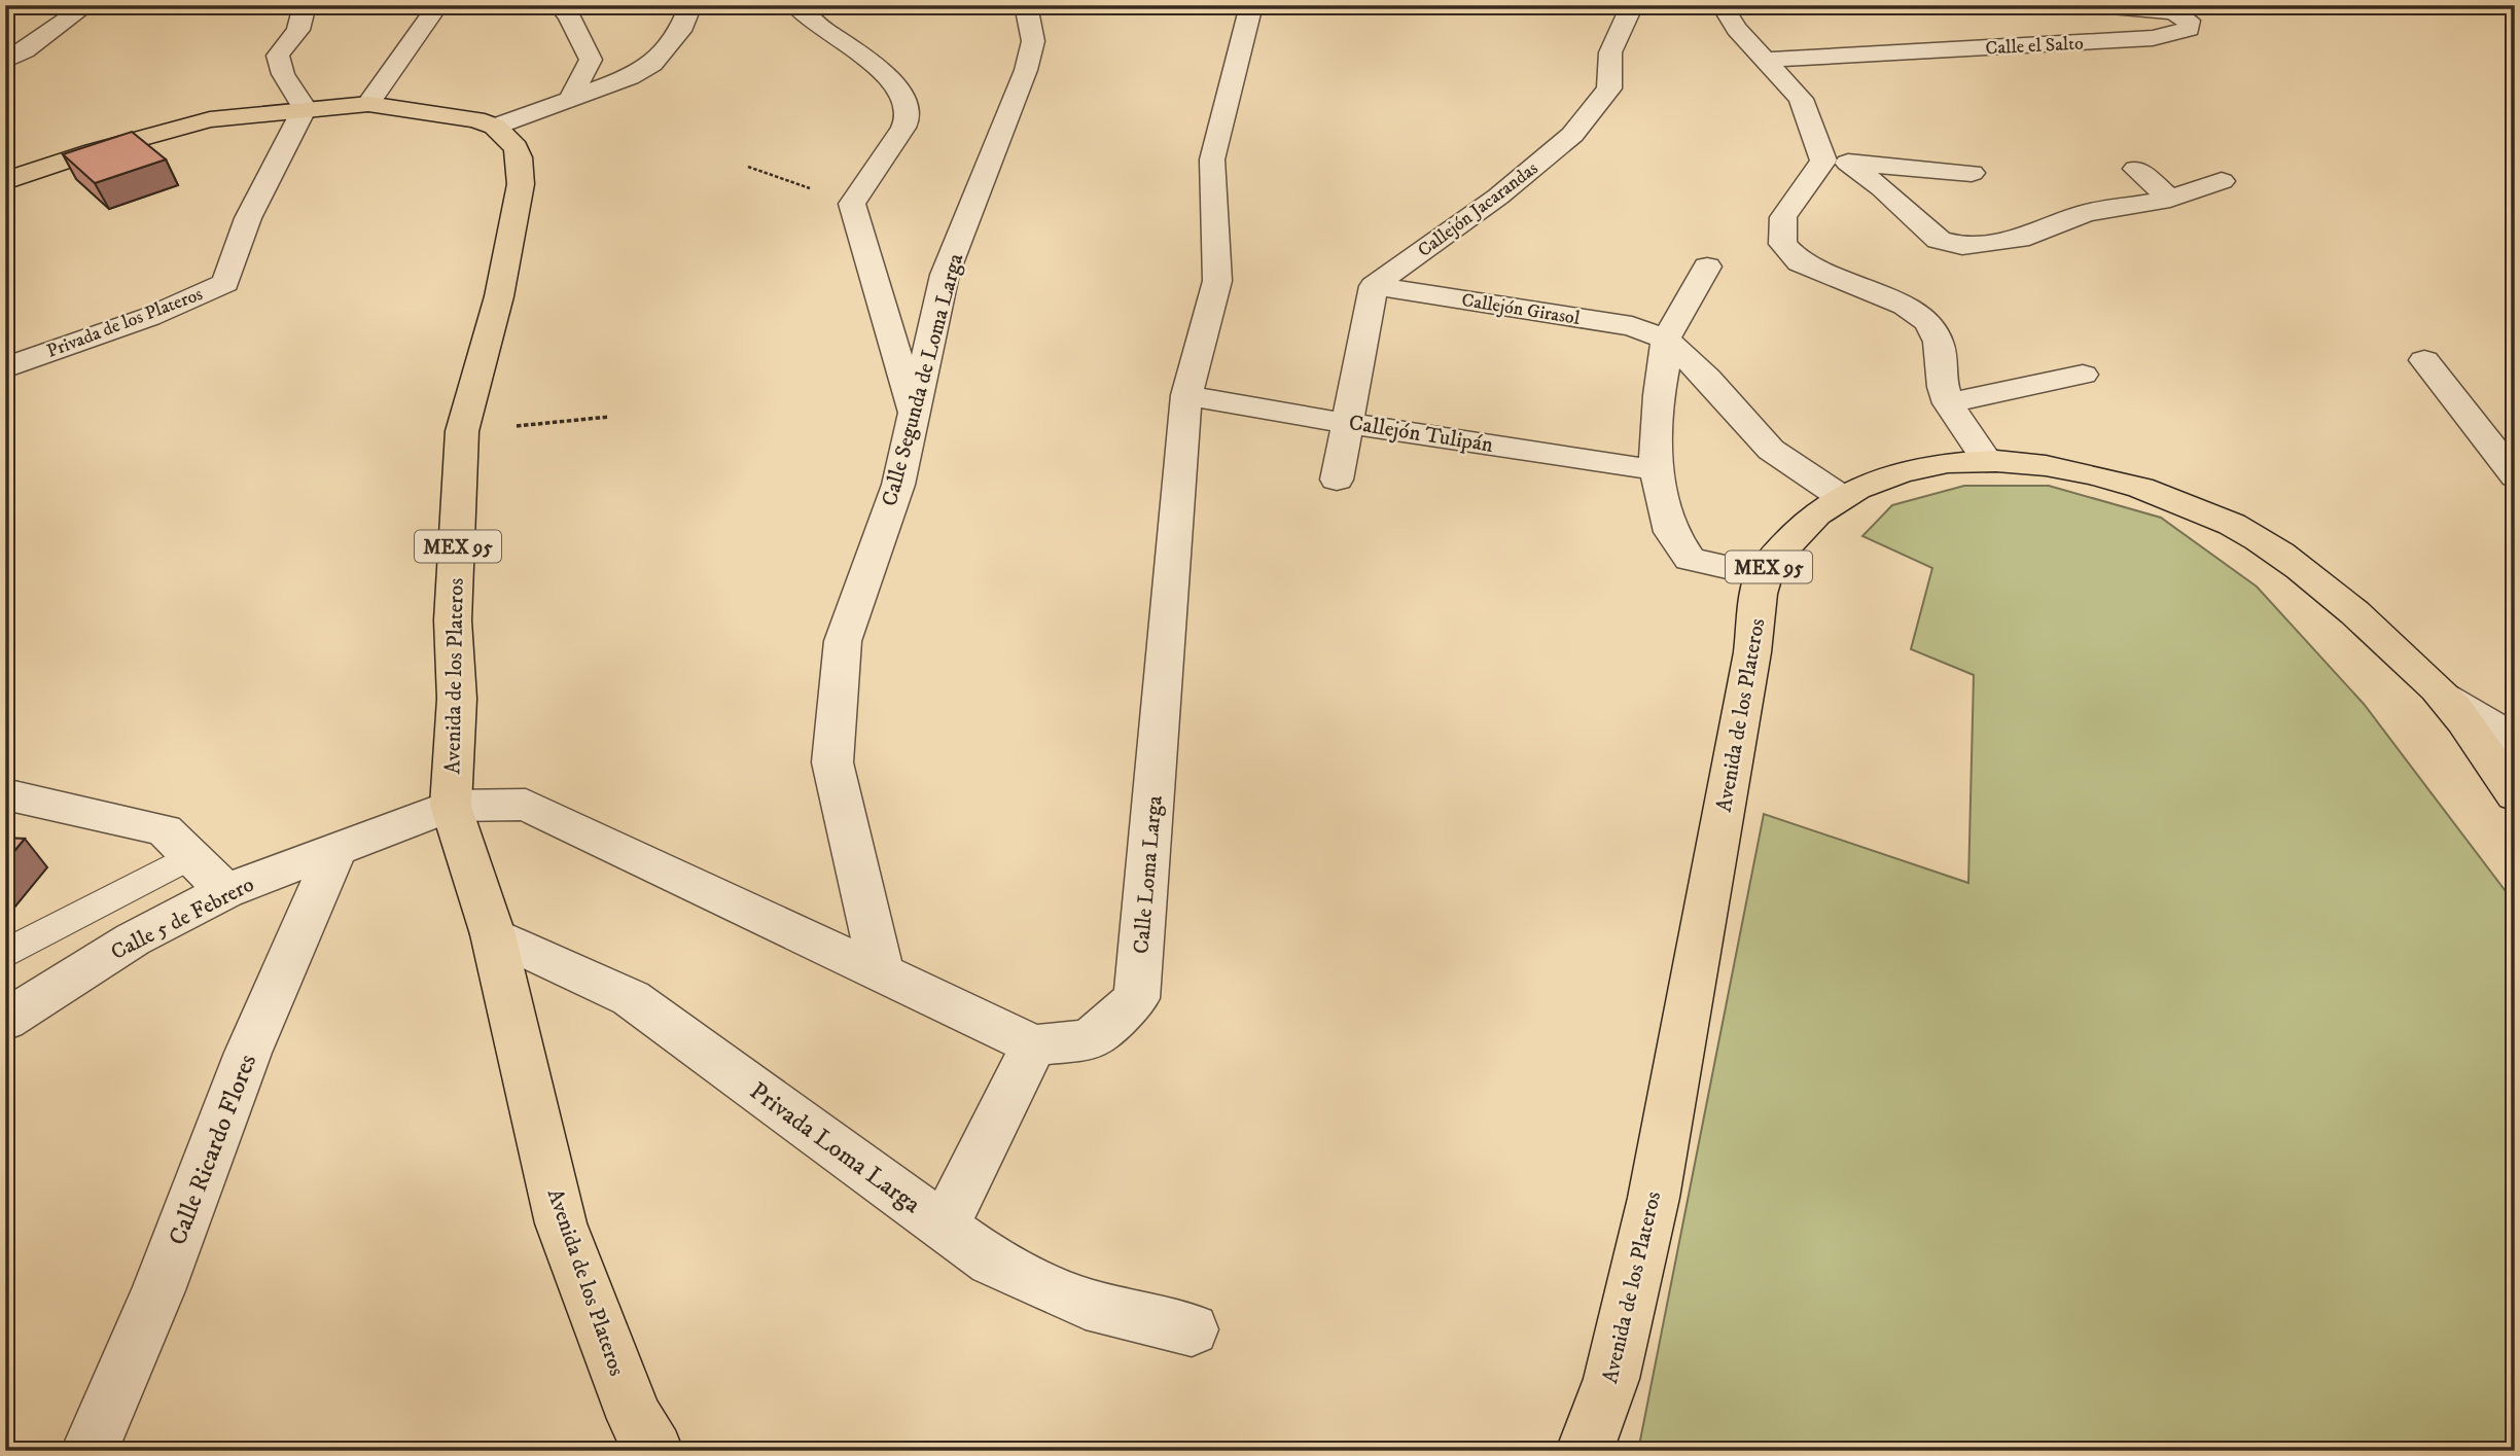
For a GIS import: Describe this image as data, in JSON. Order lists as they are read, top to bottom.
{
  "streets": {
    "main road": ["MEX 95", "Avenida de los Plateros"],
    "street": [
      "Calle el Salto",
      "Callejón Jacarandas",
      "Callejón Girasol",
      "Privada de los Plateros",
      "Calle Segunda de Loma Larga",
      "Callejón Tulipán",
      "Calle Loma Larga",
      "Calle 5 de Febrero",
      "Privada Loma Larga",
      "Calle Ricardo Flores"
    ]
  },
  "crossings": [
    ["Callejón Jacarandas", "Callejón Girasol"],
    ["Callejón Tulipán", "Calle Loma Larga"],
    ["Avenida de los Plateros", "Calle 5 de Febrero"],
    ["Avenida de los Plateros", "Privada Loma Larga"],
    ["Calle 5 de Febrero", "Calle Ricardo Flores"]
  ]
}
